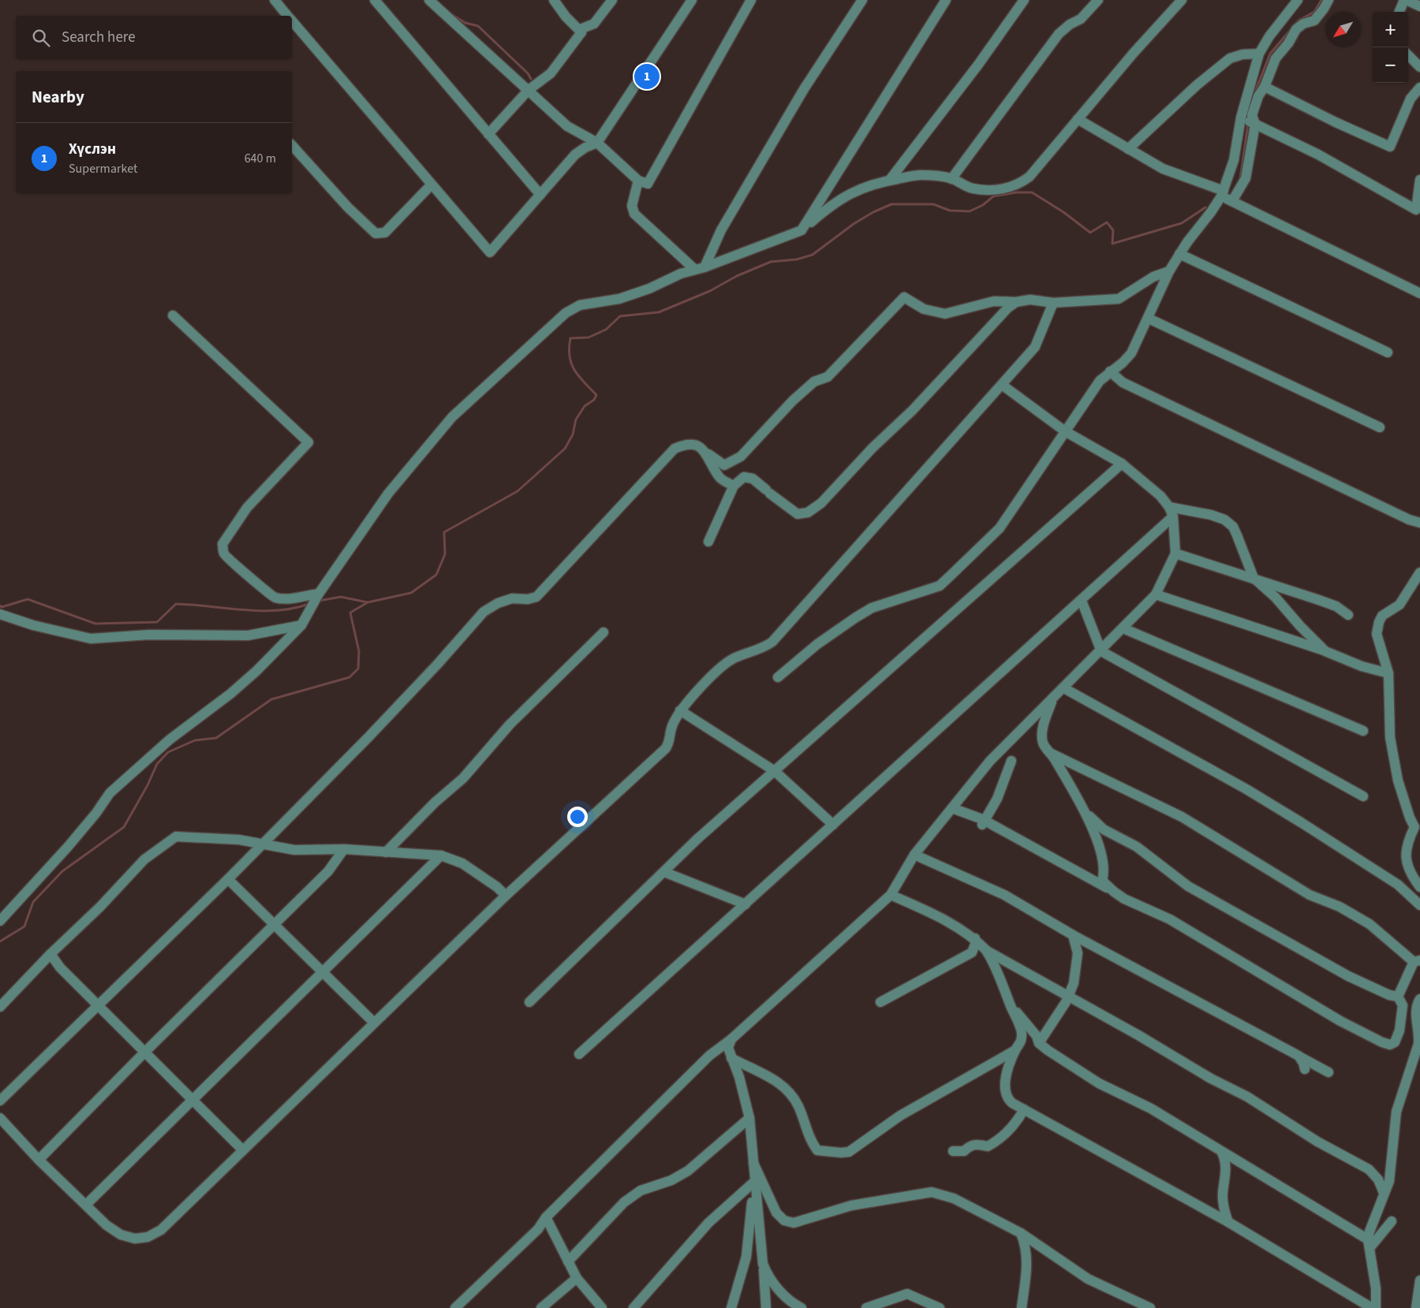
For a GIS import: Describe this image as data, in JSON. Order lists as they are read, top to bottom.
{
  "north": "bottom left",
  "page": {
    "map_buttons": ["+", "−"],
    "search": "Search here",
    "pins": "1",
    "heading": "Nearby",
    "list": [
      {
        "mark": "1",
        "name": "Хүслэн",
        "note": "Supermarket",
        "value": "640 m"
      }
    ]
  }
}
